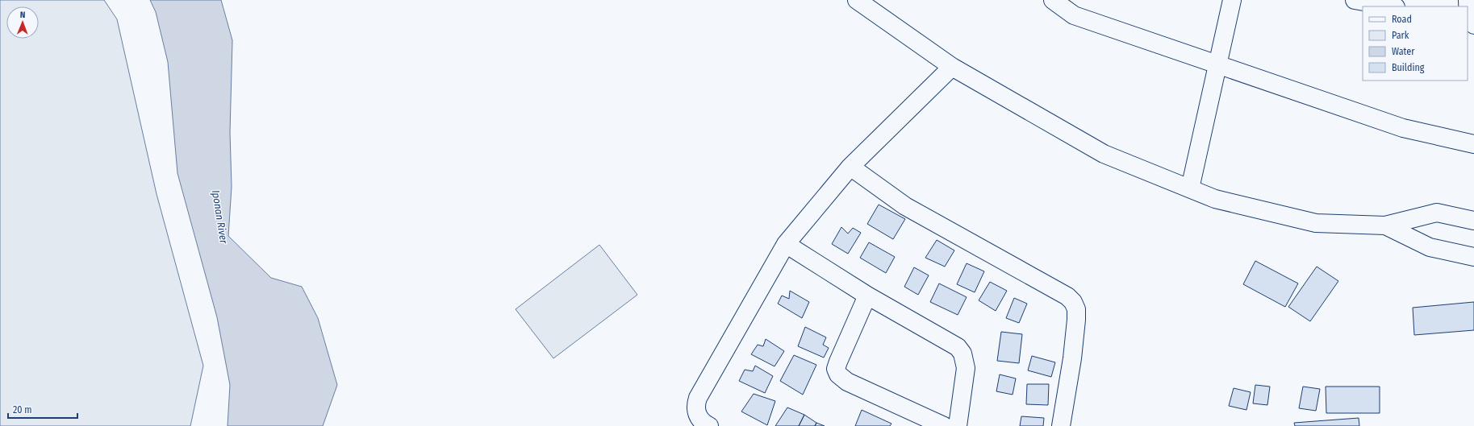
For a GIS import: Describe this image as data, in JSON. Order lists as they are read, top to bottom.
{
  "water": ["Iponan River"],
  "legend": [
    "Road",
    "Park",
    "Water",
    "Building"
  ],
  "scale_bar": "20 m",
  "north": "top"
}
